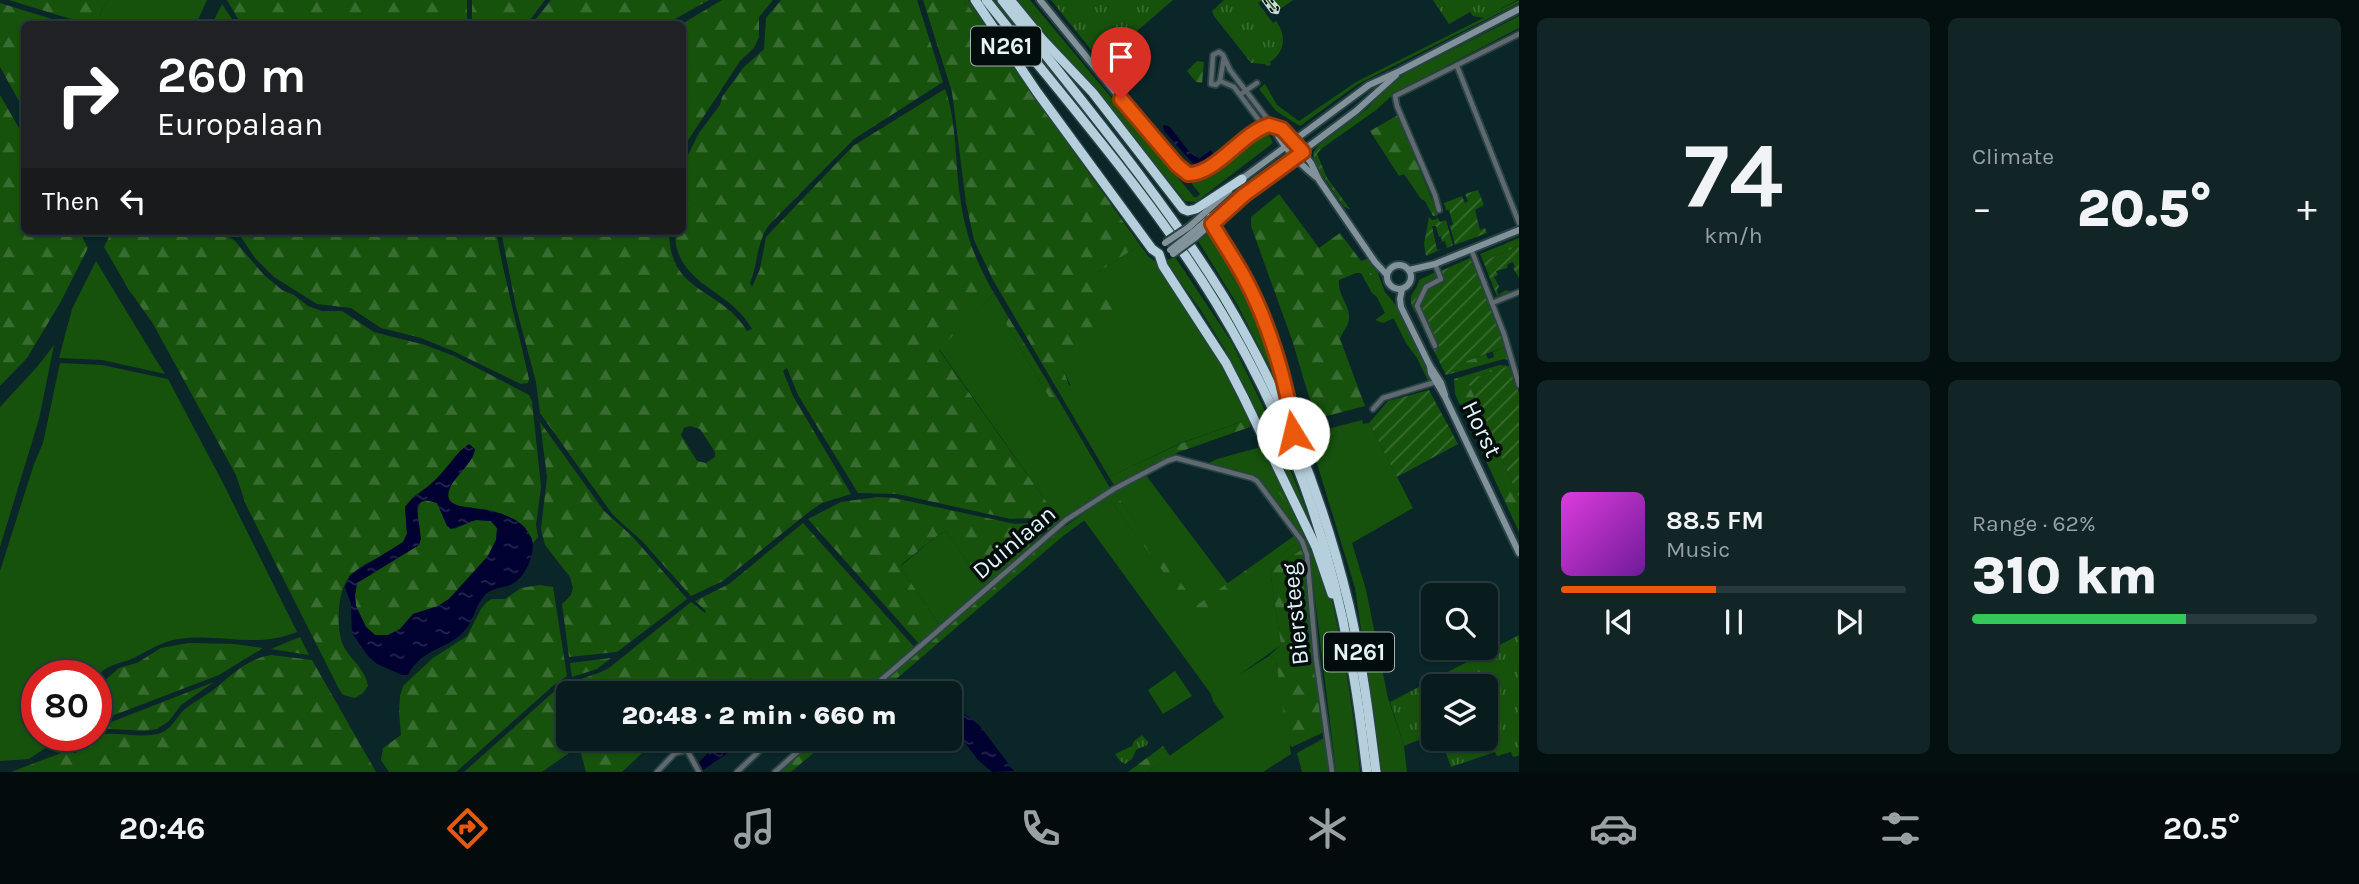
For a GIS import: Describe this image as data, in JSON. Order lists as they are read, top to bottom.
{
  "streets": {
    "highway": ["N261"],
    "street": ["Horst", "Duinlaan", "Biersteeg"]
  },
  "crossings": [
    ["Duinlaan", "Biersteeg"]
  ],
  "page": {
    "tile": [
      ["74", "km/h"],
      "Climate",
      ["Range · 62%", "310 km"]
    ],
    "turn": ["260 m", "Europalaan"],
    "then": "Then",
    "heat": ["−", "20.5°", "+"],
    "song": ["88.5 FM", "Music"],
    "limit": "80",
    "trip": "20:48 · 2 min · 660 m",
    "tabs": ["20:46", "20.5°"]
  }
}
